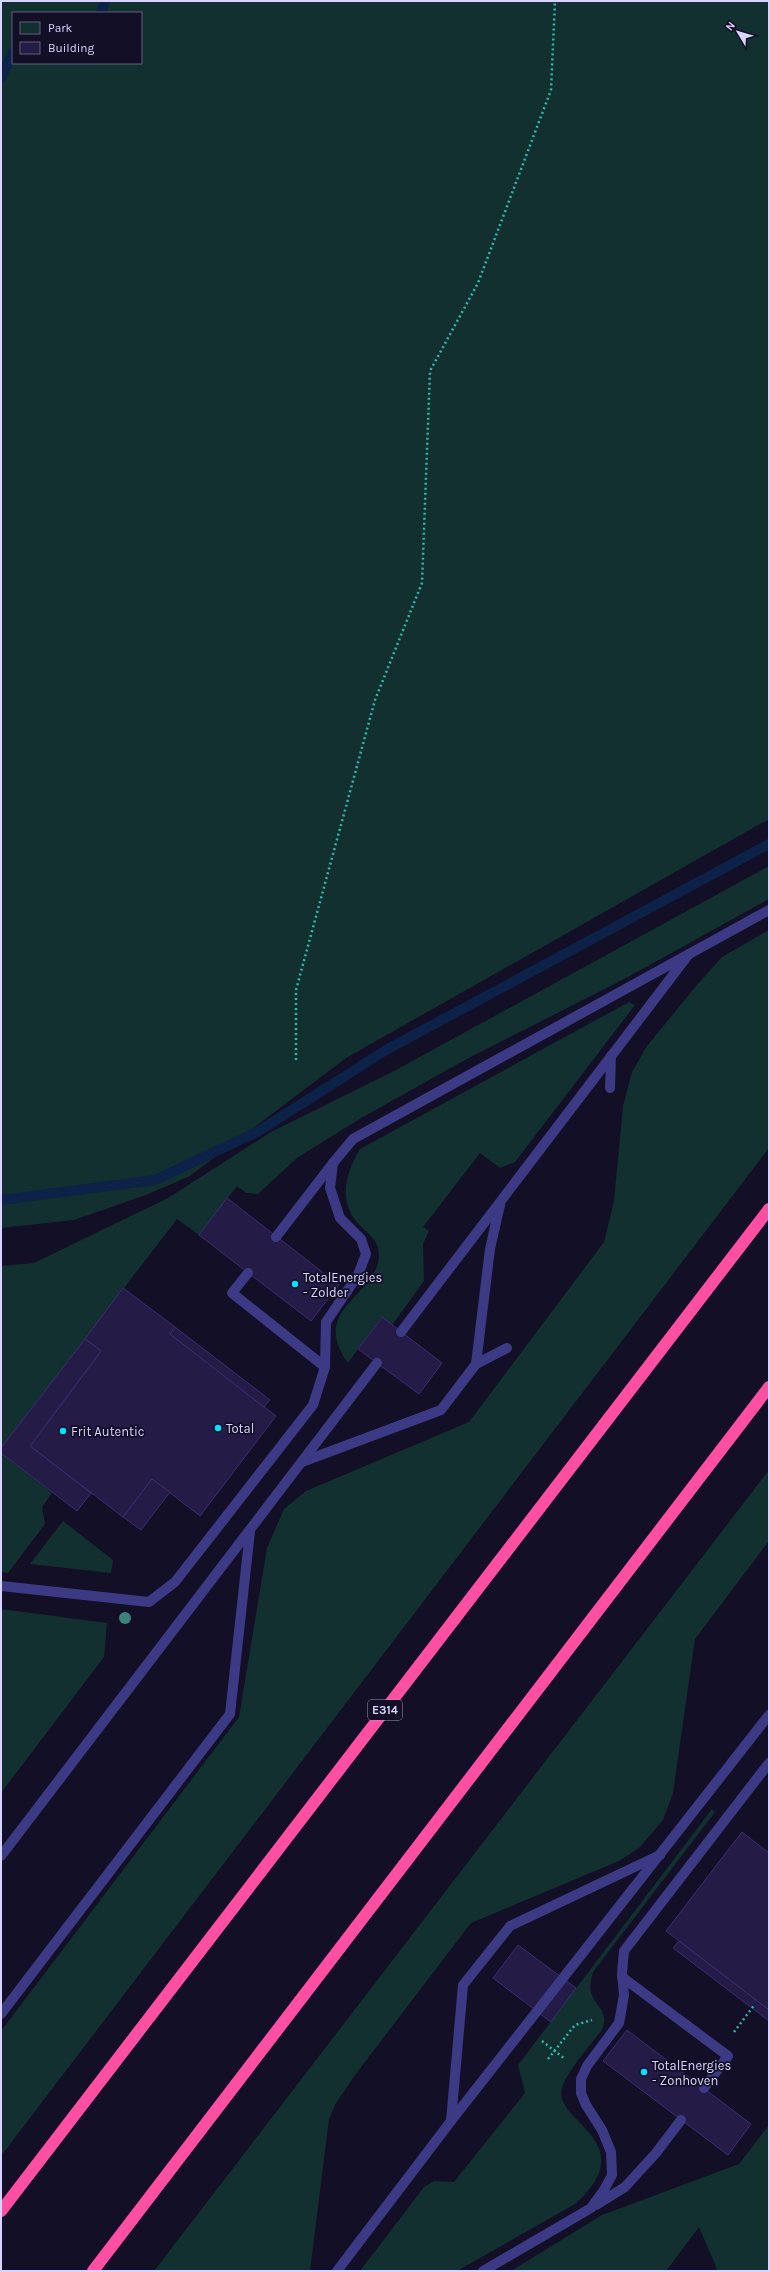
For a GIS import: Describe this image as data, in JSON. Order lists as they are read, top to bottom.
{
  "streets": {
    "highway": ["E314"]
  },
  "places": [
    "TotalEnergies - Zolder",
    "Total",
    "Frit Autentic",
    "TotalEnergies - Zonhoven"
  ],
  "legend": ["Park", "Building"],
  "north": "top left"
}
